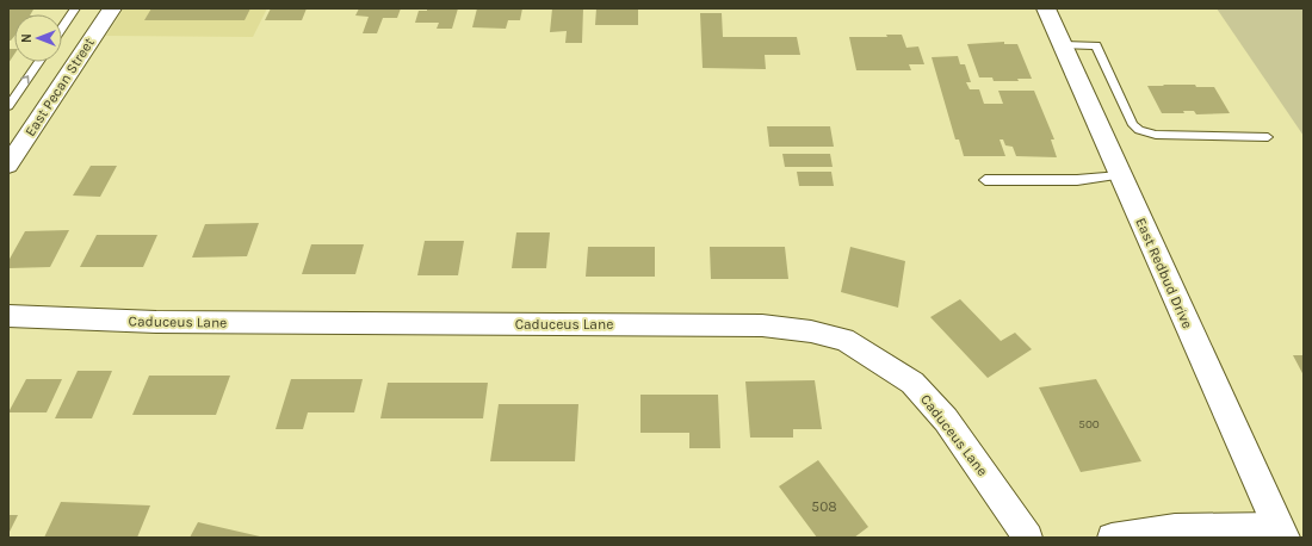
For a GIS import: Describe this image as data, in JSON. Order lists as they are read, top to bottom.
{
  "streets": {
    "street": ["East Pecan Street", "East Redbud Drive", "Caduceus Lane"]
  },
  "house_numbers": ["500", "508"],
  "north": "left"
}
